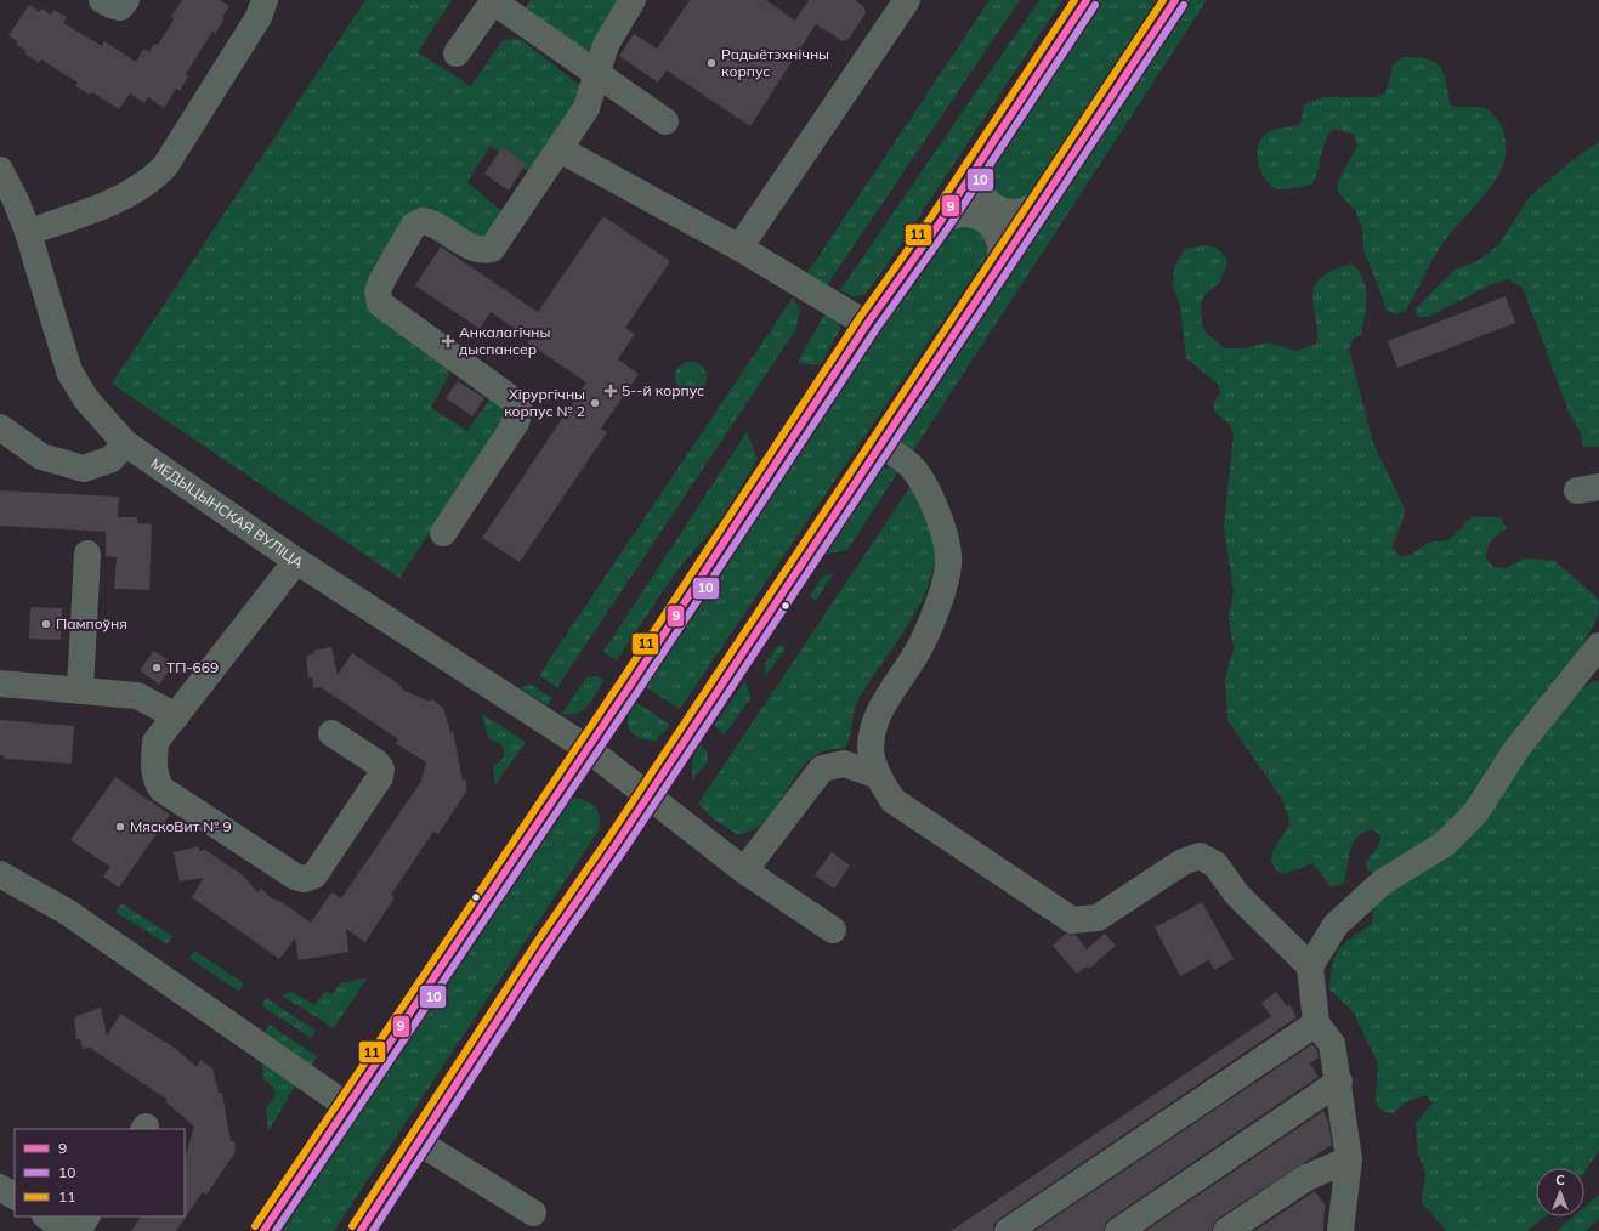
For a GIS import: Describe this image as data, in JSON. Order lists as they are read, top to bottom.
{
  "streets": {
    "street": ["МЕДЫЦЫНСКАЯ ВУЛІЦА"]
  },
  "places": {
    "other": [
      "Радыётэхнічны корпус",
      "Хірургічны корпус № 2",
      "Пампоўня",
      "ТП-669",
      "МяскоВит № 9"
    ],
    "health": ["Анкалагічны дыспансер", "5--й корпус"]
  },
  "lines": ["transit line 9", "transit line 11", "transit line 10"],
  "legend": ["9", "10", "11"],
  "north": "top"
}
